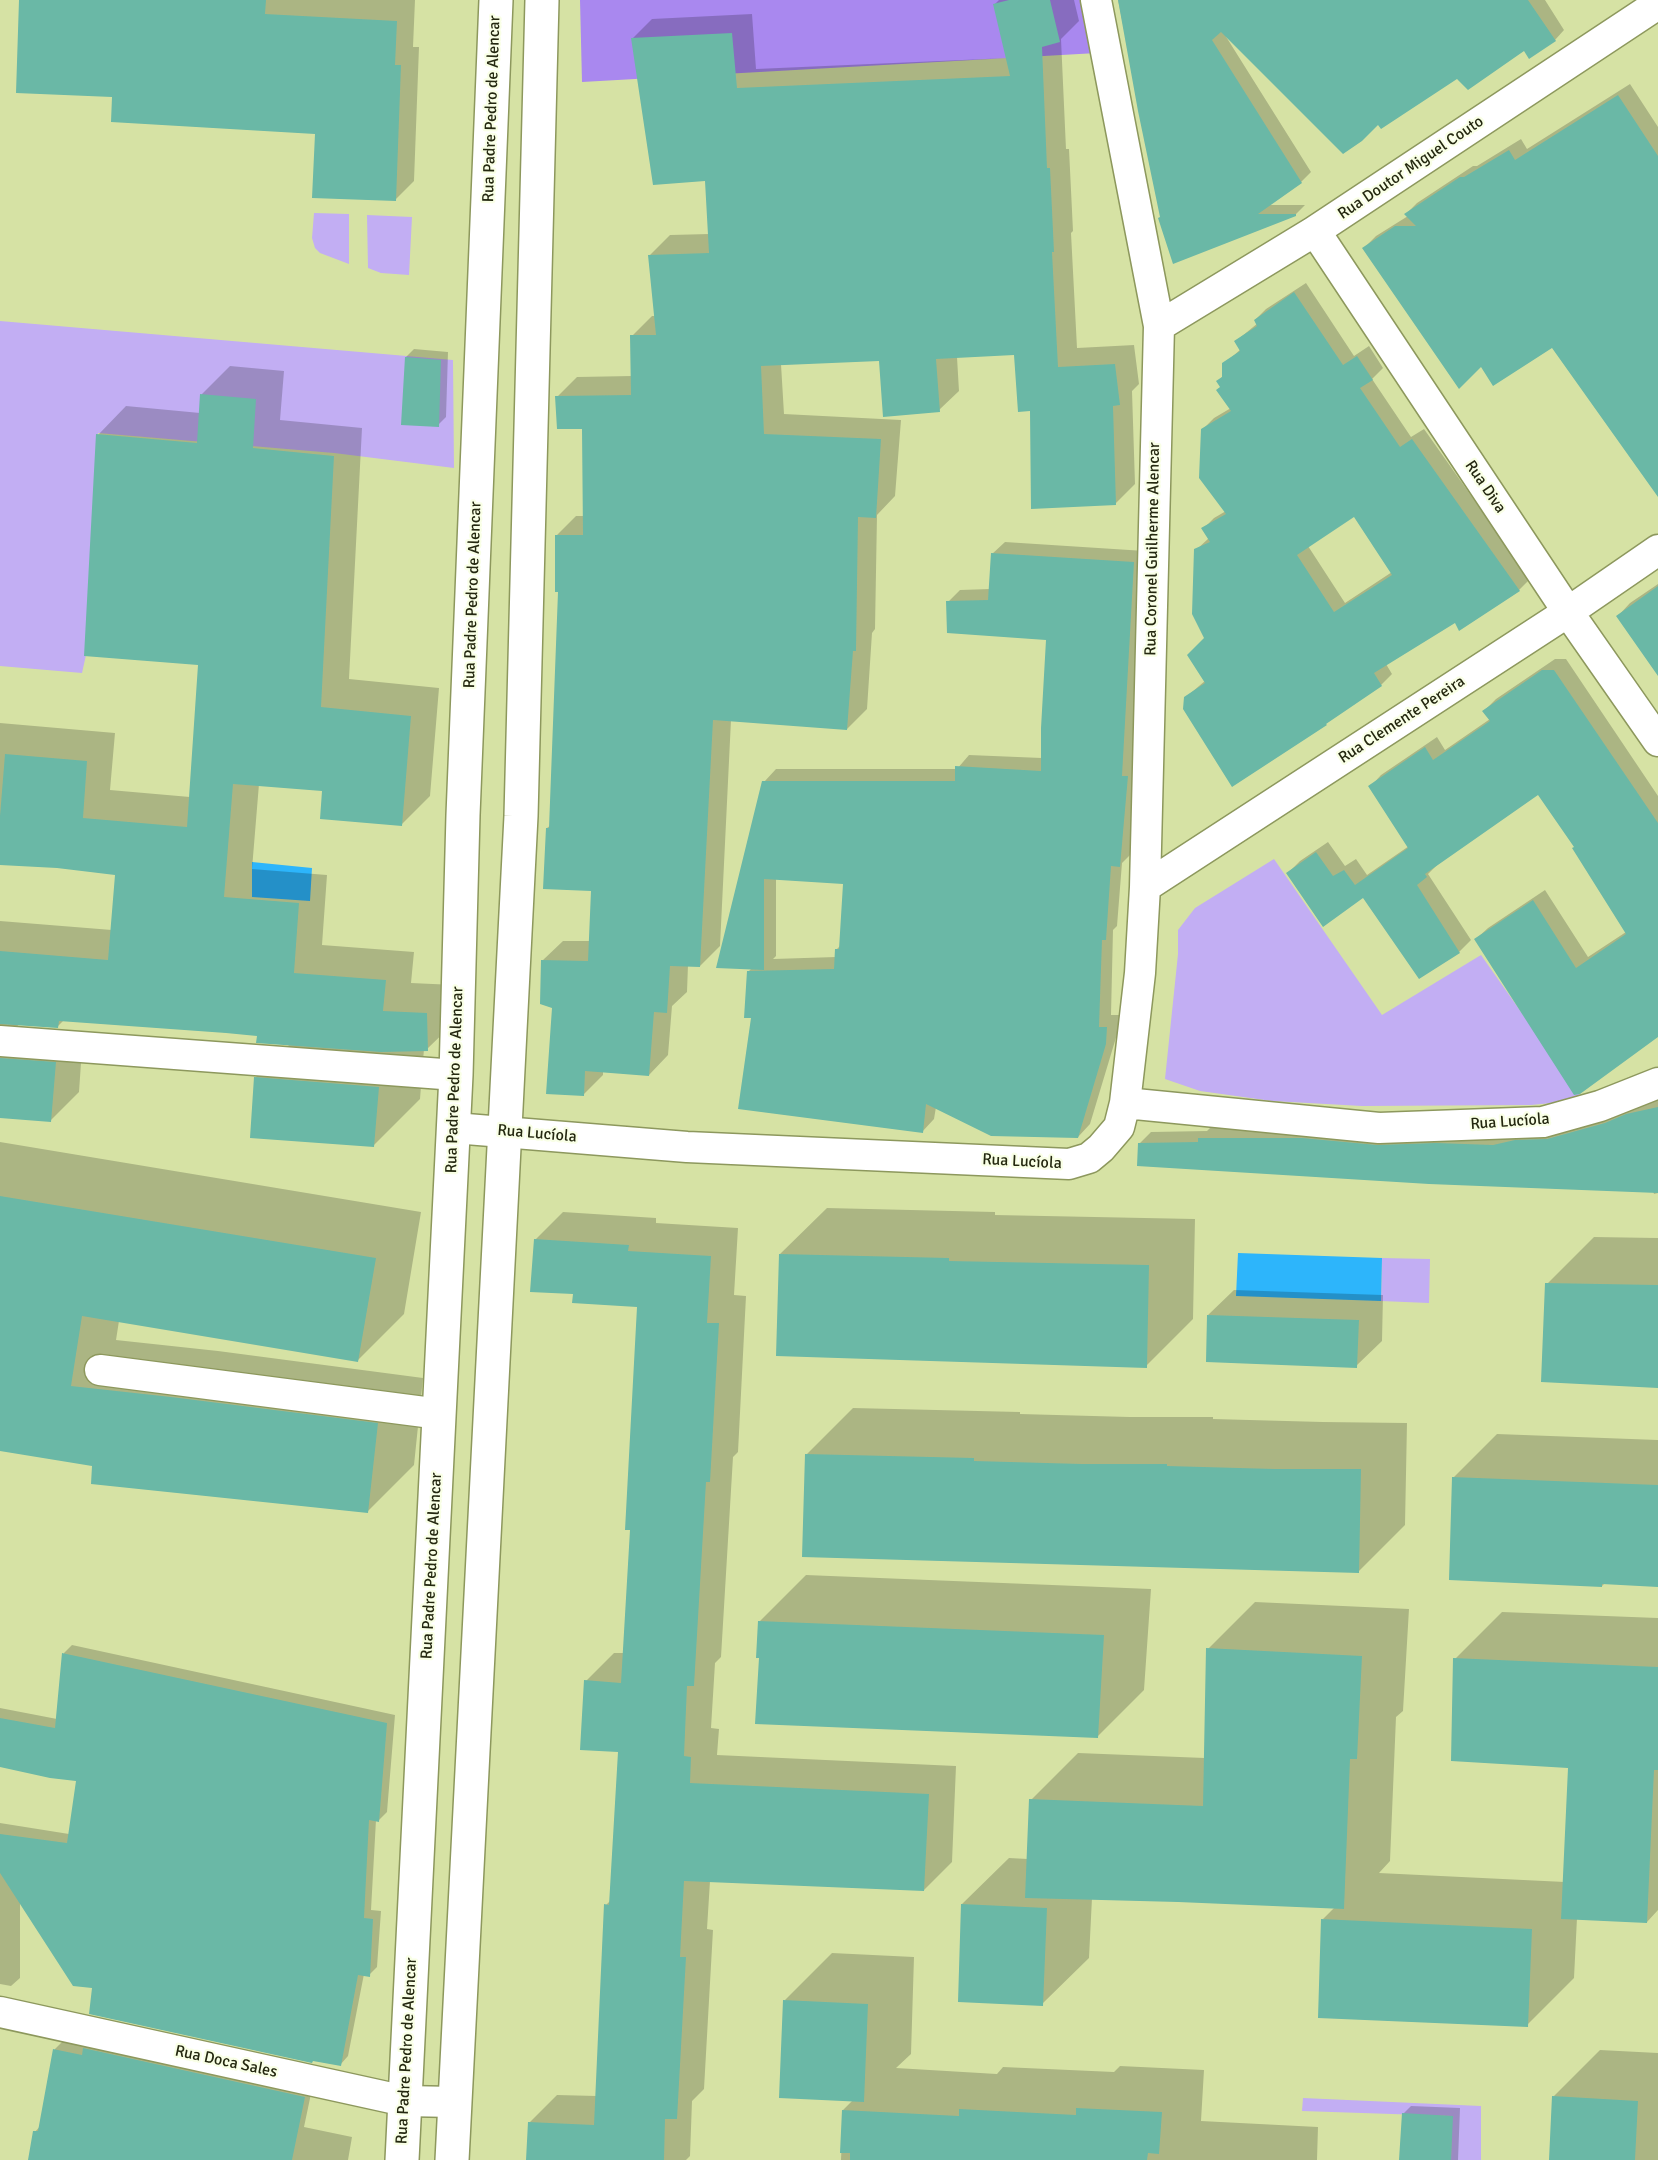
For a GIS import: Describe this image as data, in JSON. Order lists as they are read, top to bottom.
{
  "streets": {
    "main road": ["Rua Padre Pedro de Alencar"],
    "street": [
      "Rua Doutor Miguel Couto",
      "Rua Diva",
      "Rua Coronel Guilherme Alencar",
      "Rua Clemente Pereira",
      "Rua Lucíola",
      "Rua Doca Sales"
    ]
  },
  "crossings": [
    ["Rua Padre Pedro de Alencar", "Rua Lucíola"],
    ["Rua Padre Pedro de Alencar", "Rua Doca Sales"],
    ["Rua Doutor Miguel Couto", "Rua Diva"],
    ["Rua Doutor Miguel Couto", "Rua Coronel Guilherme Alencar"],
    ["Rua Diva", "Rua Clemente Pereira"],
    ["Rua Coronel Guilherme Alencar", "Rua Clemente Pereira"],
    ["Rua Coronel Guilherme Alencar", "Rua Lucíola"]
  ]
}
